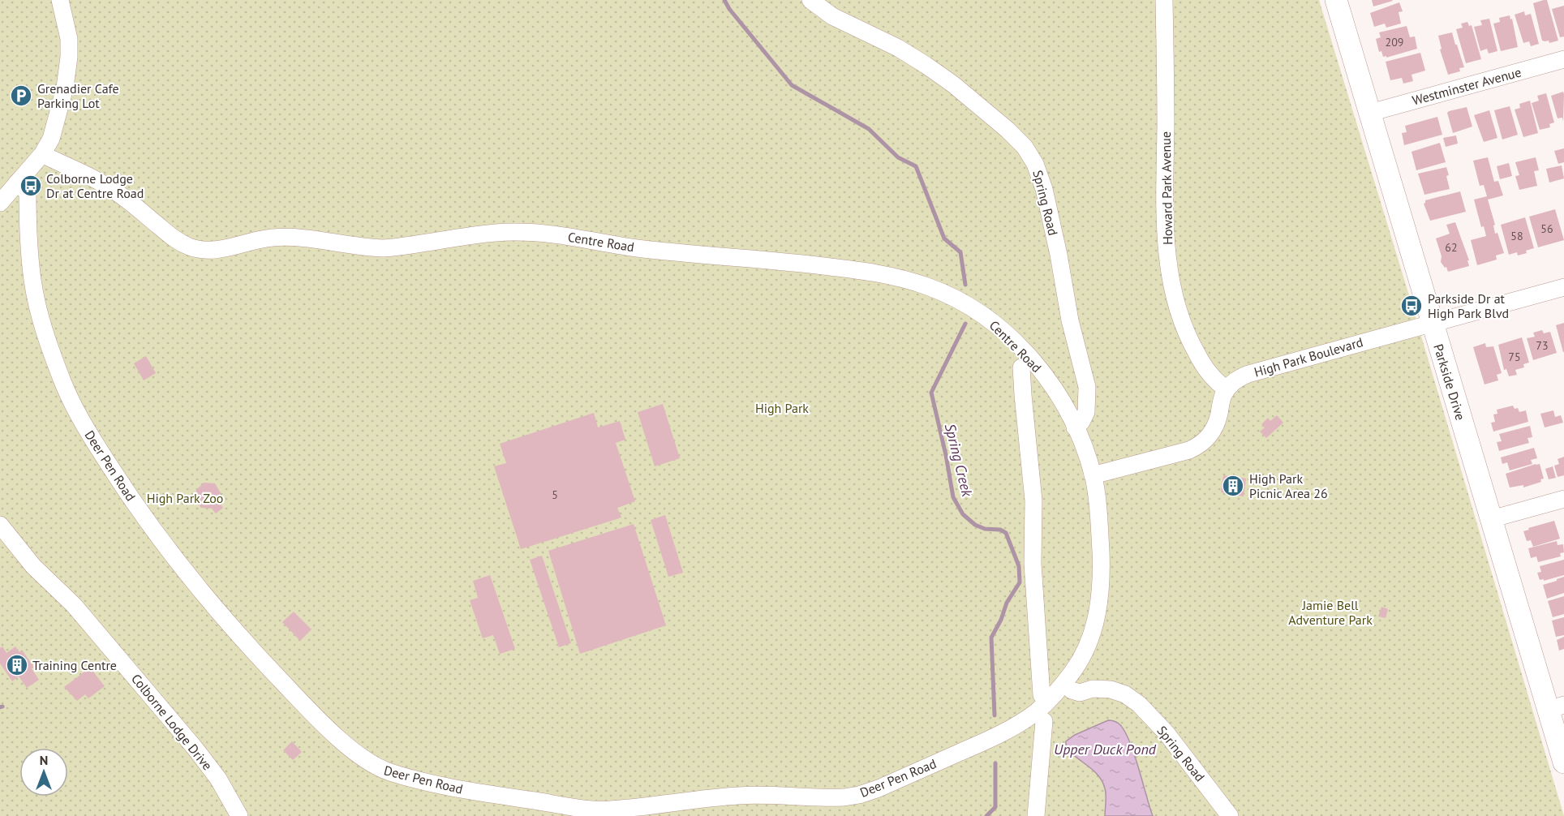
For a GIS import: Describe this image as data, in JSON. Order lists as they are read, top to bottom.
{
  "streets": {
    "main road": ["Parkside Drive"],
    "street": [
      "Westminster Avenue",
      "Howard Park Avenue",
      "Spring Road",
      "Centre Road",
      "High Park Boulevard",
      "Deer Pen Road",
      "Colborne Lodge Drive"
    ]
  },
  "crossings": [
    ["Westminster Avenue", "Parkside Drive"],
    ["Howard Park Avenue", "High Park Boulevard"],
    ["Spring Road", "Centre Road"],
    ["Spring Road", "Deer Pen Road"],
    ["High Park Boulevard", "Parkside Drive"]
  ],
  "water": ["Spring Creek", "Upper Duck Pond"],
  "parks": ["High Park", "High Park Zoo", "Jamie Bell Adventure Park"],
  "places": {
    "parking": ["Grenadier Cafe Parking Lot"],
    "bus stop": ["Colborne Lodge Dr at Centre Road", "Parkside Dr at High Park Blvd"],
    "building": ["High Park Picnic Area 26", "Training Centre"]
  },
  "house_numbers": [
    "209",
    "56",
    "58",
    "62",
    "73",
    "75",
    "5"
  ],
  "north": "top"
}
